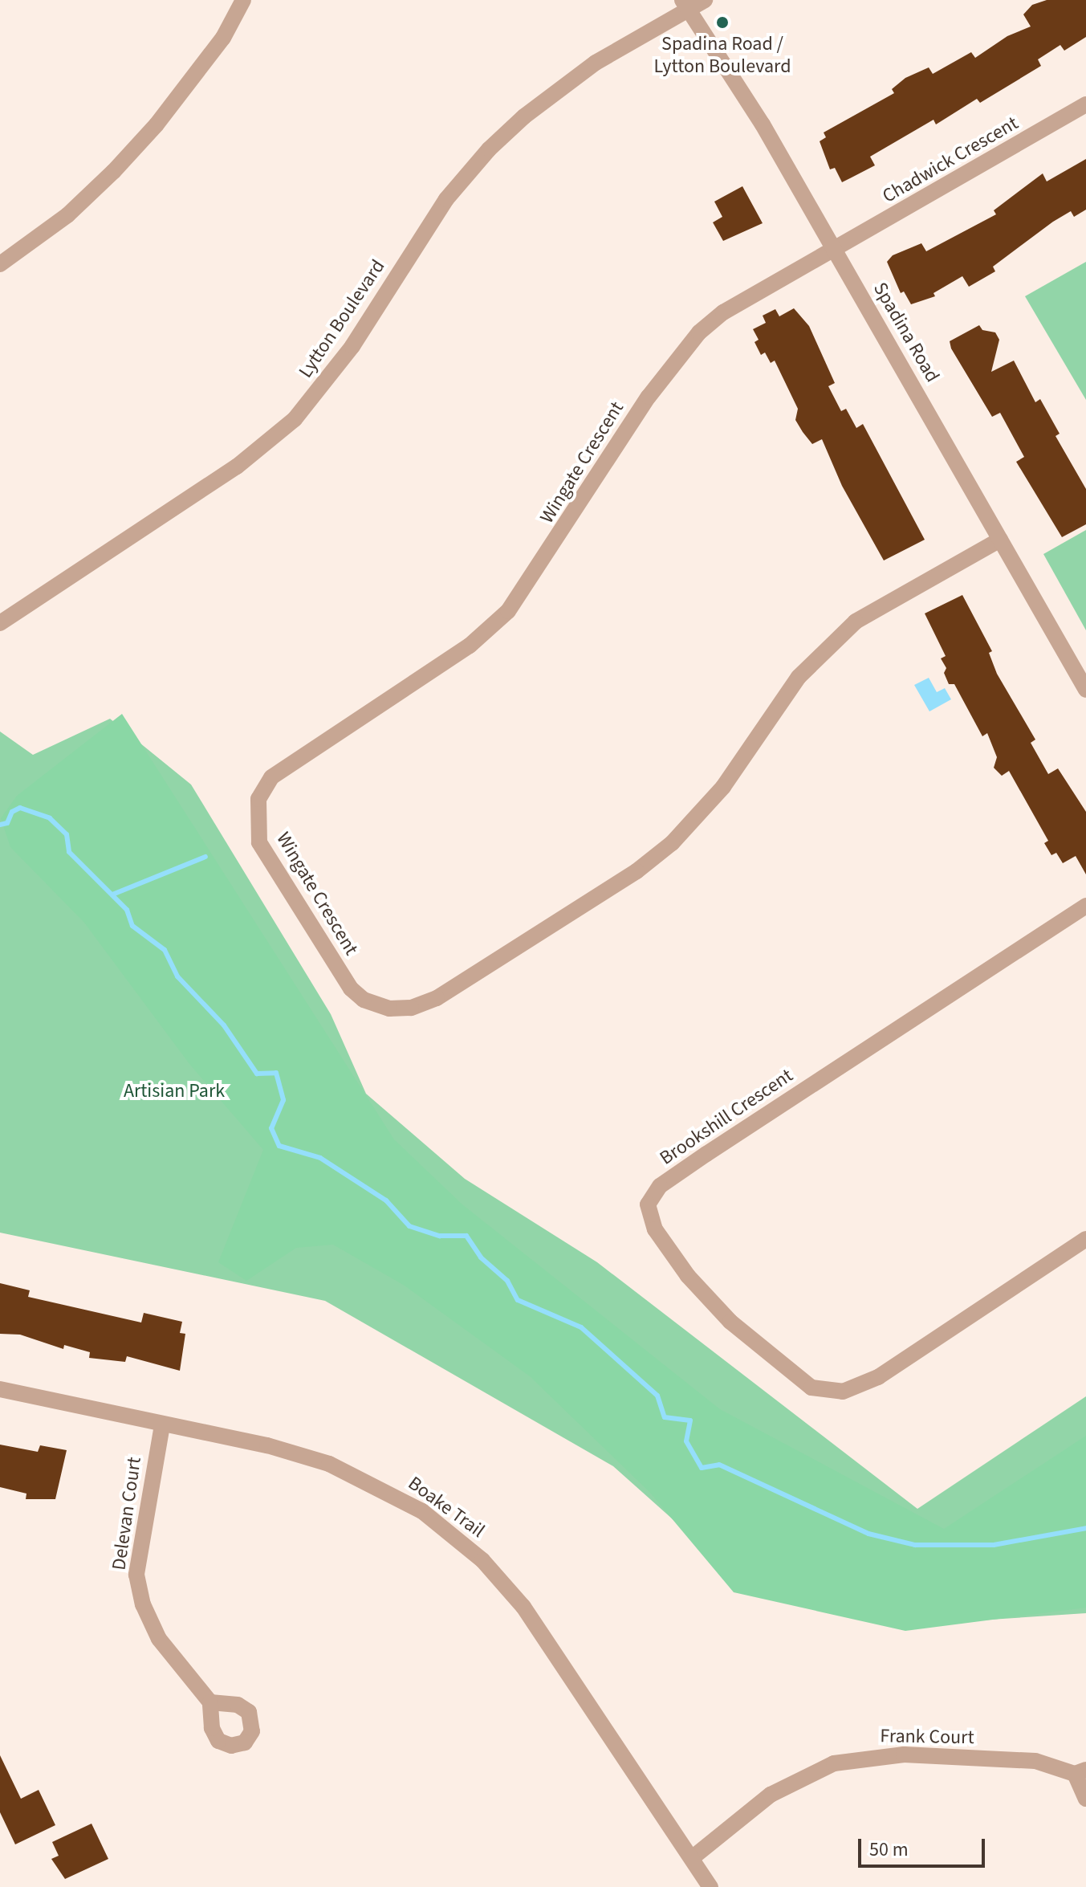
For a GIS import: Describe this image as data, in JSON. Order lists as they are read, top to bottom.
{
  "streets": {
    "street": [
      "Chadwick Crescent",
      "Lytton Boulevard",
      "Spadina Road",
      "Wingate Crescent",
      "Brookshill Crescent",
      "Boake Trail",
      "Delevan Court",
      "Frank Court"
    ]
  },
  "crossings": [
    ["Chadwick Crescent", "Spadina Road"],
    ["Chadwick Crescent", "Wingate Crescent"],
    ["Lytton Boulevard", "Spadina Road"],
    ["Spadina Road", "Wingate Crescent"],
    ["Boake Trail", "Delevan Court"],
    ["Boake Trail", "Frank Court"]
  ],
  "parks": ["Artisian Park"],
  "places": ["Spadina Road / Lytton Boulevard"],
  "scale_bar": "50 m"
}
